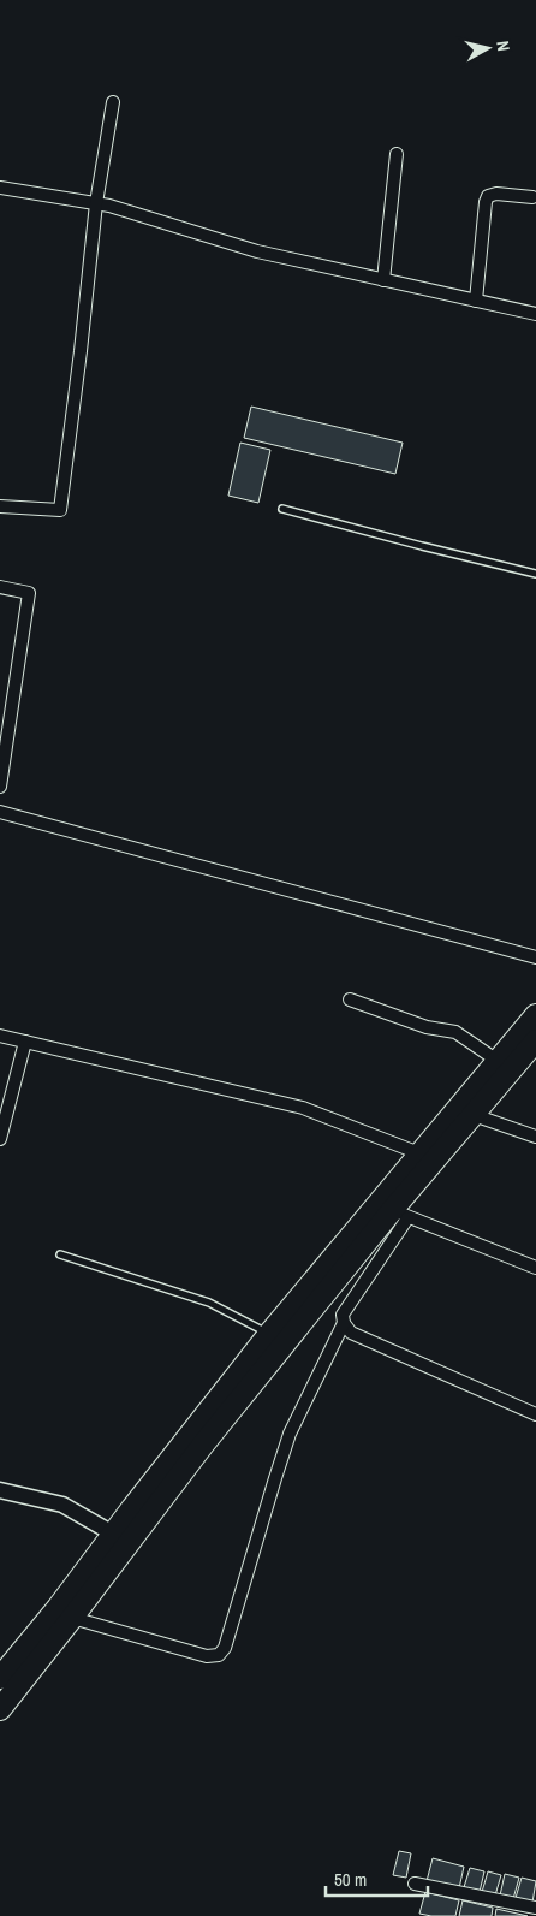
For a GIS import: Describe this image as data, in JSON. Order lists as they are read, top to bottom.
{
  "scale_bar": "50 m",
  "north": "right"
}
